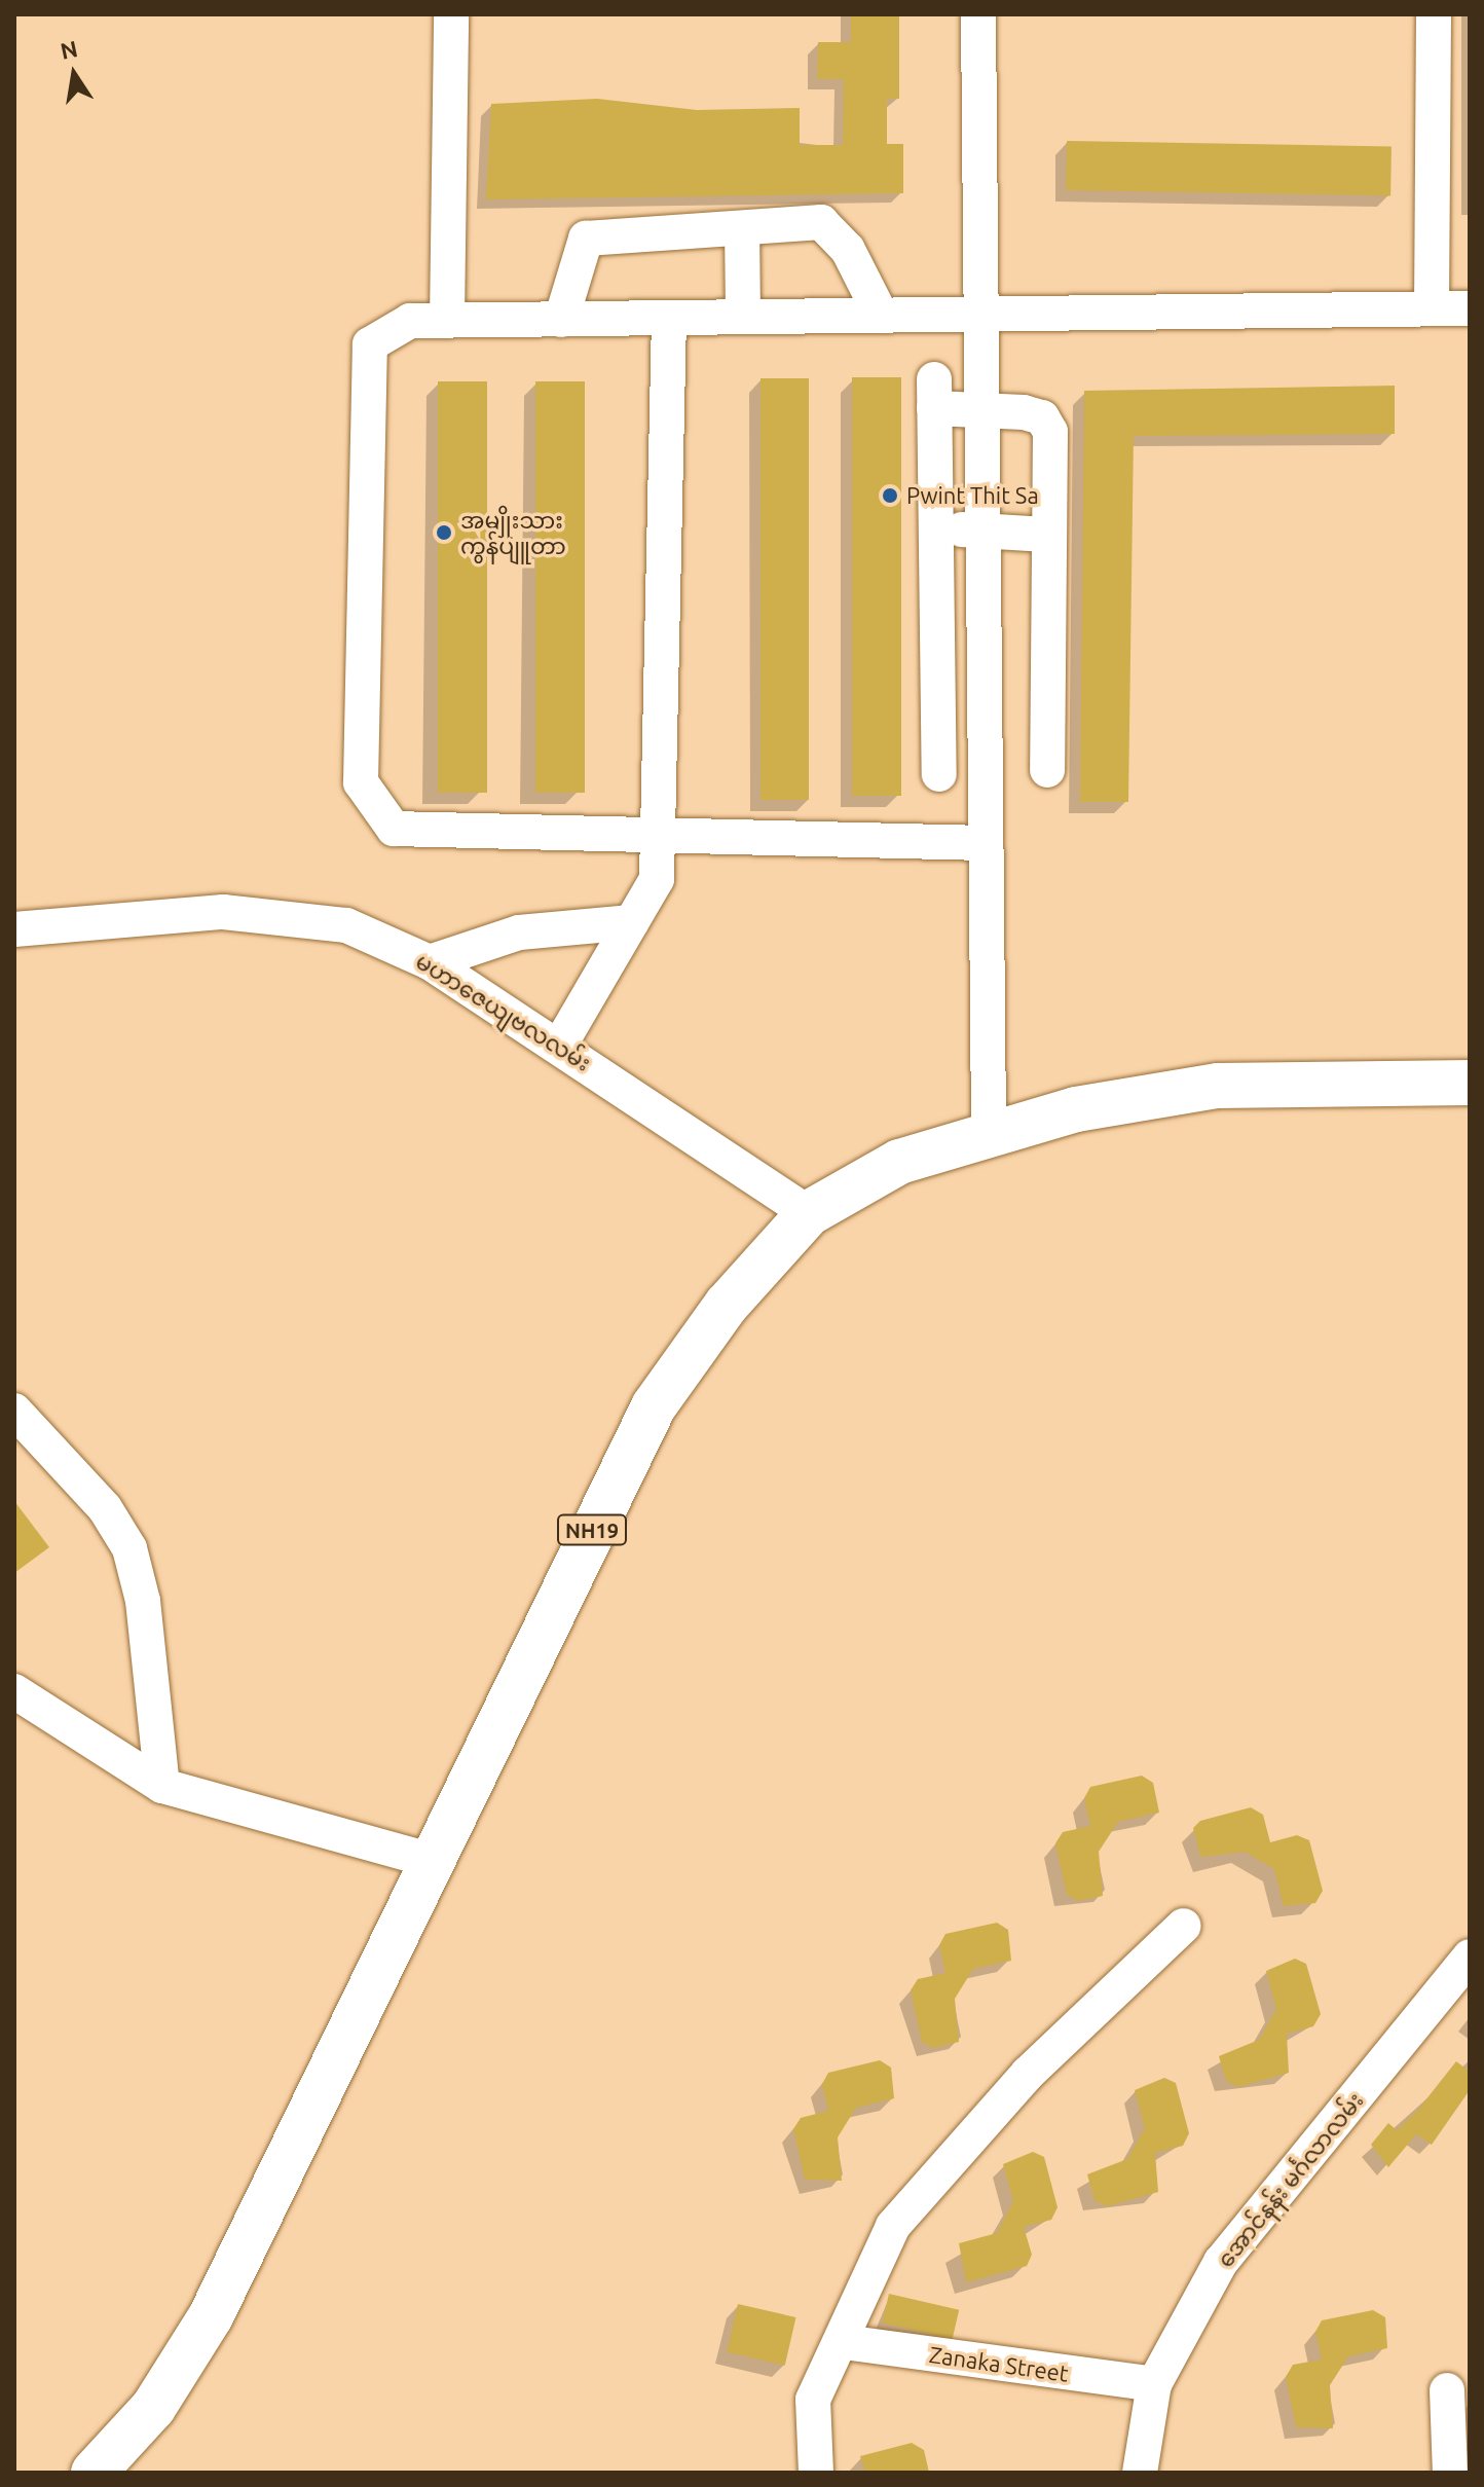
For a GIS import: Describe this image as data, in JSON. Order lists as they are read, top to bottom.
{
  "streets": {
    "highway": ["NH19"],
    "street": ["မဟာဇေယျဗလလမ်း", "အောင်နန်း မင်္ဂလာလမ်း", "Zanaka Street"]
  },
  "crossings": [
    ["မဟာဇေယျဗလလမ်း", "NH19"],
    ["အောင်နန်း မင်္ဂလာလမ်း", "Zanaka Street"]
  ],
  "places": ["Pwint Thit Sa", "အမျိုးသား ကွန်ပျူတာ"],
  "north": "top"
}
